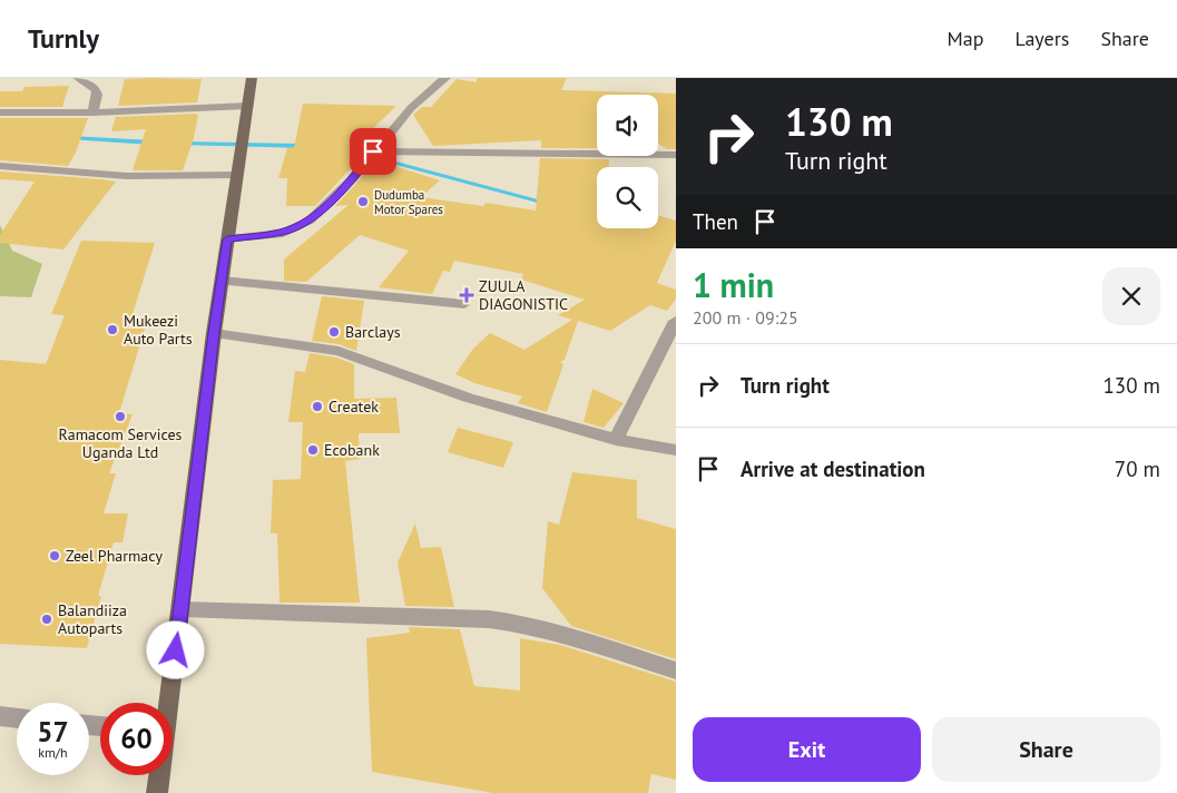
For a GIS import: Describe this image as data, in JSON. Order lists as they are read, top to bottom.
{
  "places": {
    "other": [
      "Dudumba Motor Spares",
      "Mukeezi Auto Parts",
      "Barclays",
      "Createk",
      "Ramacom Services Uganda Ltd",
      "Ecobank",
      "Zeel Pharmacy",
      "Balandiiza Autoparts"
    ],
    "health": ["ZUULA DIAGONISTIC"]
  },
  "page": {
    "header": "Turnly",
    "nav": ["Map", "Layers", "Share"],
    "turn": ["130 m", "Turn right"],
    "then": "Then",
    "heading": ["1 min", "200 m · 09:25"],
    "list": [
      {
        "name": "Turn right",
        "value": "130 m"
      },
      {
        "name": "Arrive at destination",
        "value": "70 m"
      }
    ],
    "speed": "57 km/h",
    "limit": "60",
    "buttons": ["Exit", "Share"]
  }
}
